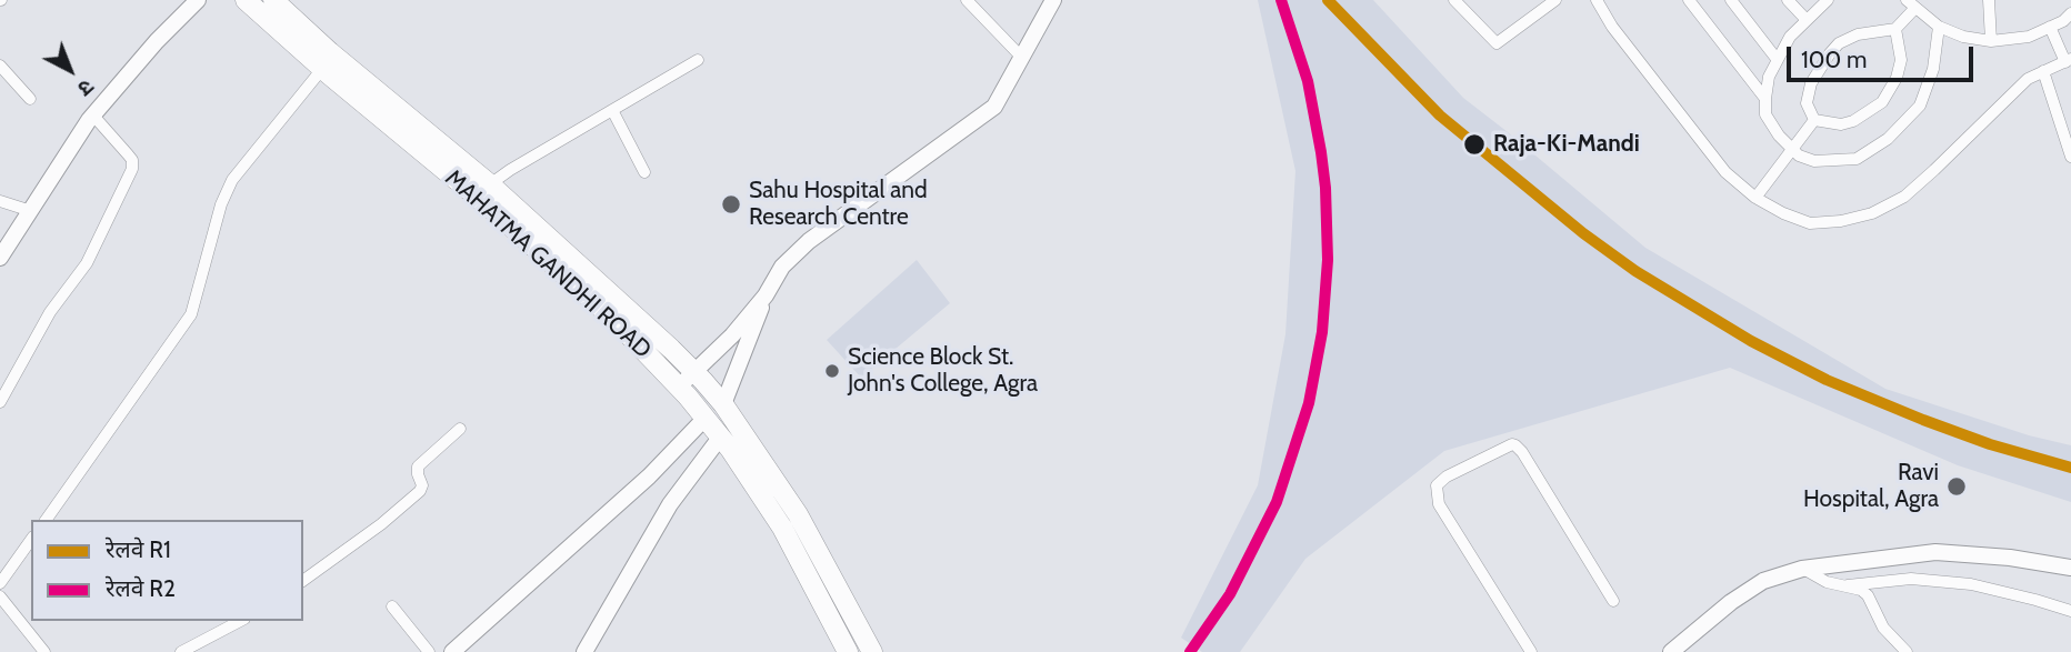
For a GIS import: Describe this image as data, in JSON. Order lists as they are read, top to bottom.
{
  "streets": {
    "highway": ["MAHATMA GANDHI ROAD"]
  },
  "places": [
    "Raja-Ki-Mandi",
    "Sahu Hospital and Research Centre",
    "Science Block St. John's College, Agra",
    "Ravi Hospital, Agra"
  ],
  "lines": ["rail line R1", "rail line R2"],
  "legend": ["रेलवे R1", "रेलवे R2"],
  "scale_bar": "100 m",
  "north": "bottom right"
}
